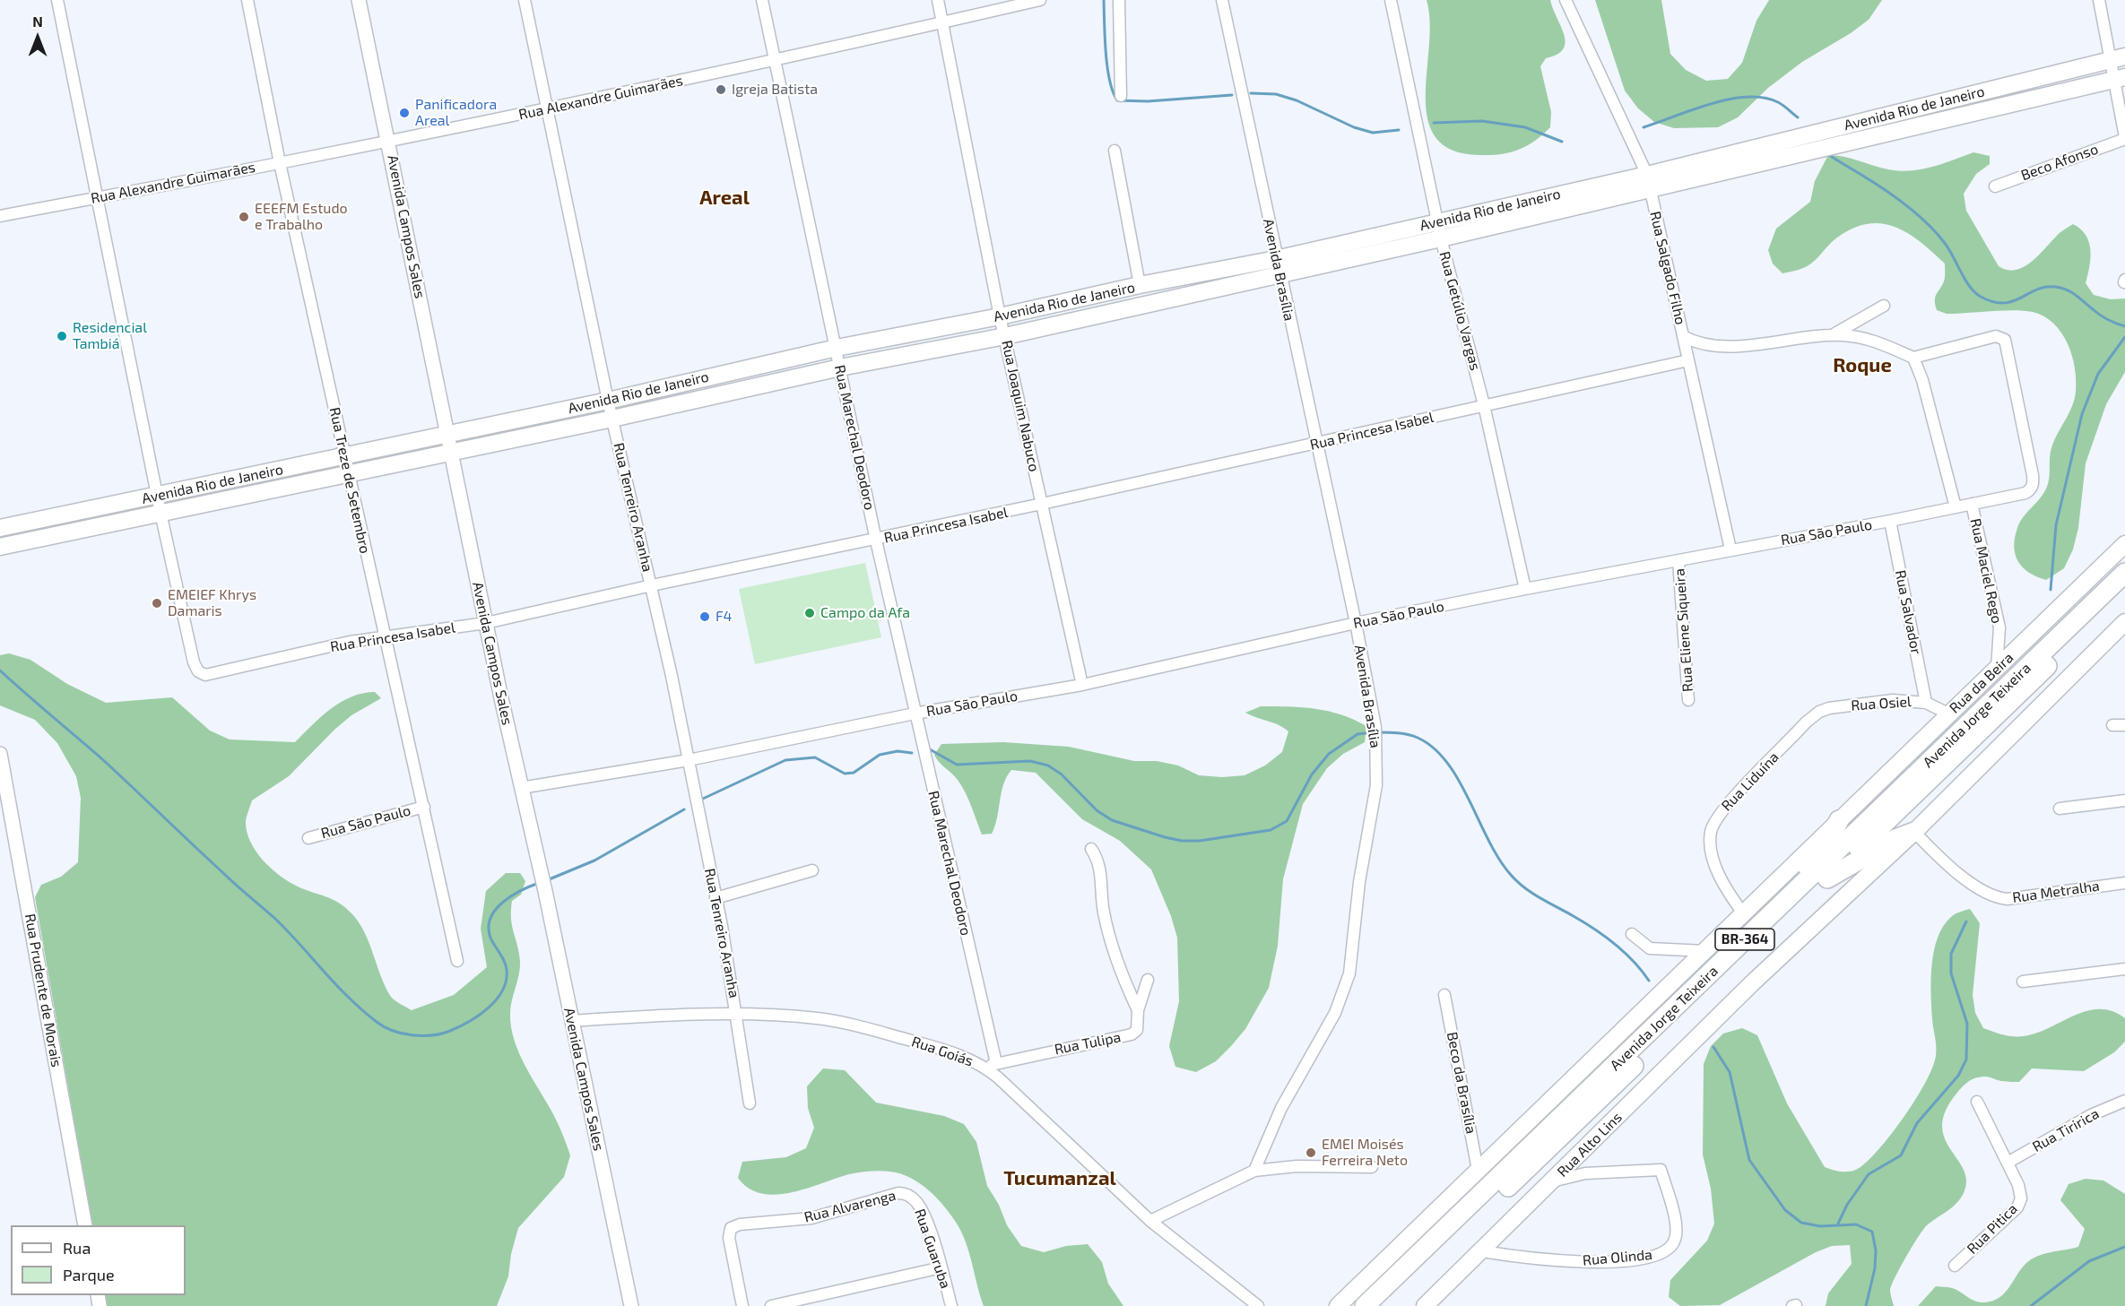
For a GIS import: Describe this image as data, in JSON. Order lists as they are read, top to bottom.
{
  "streets": {
    "highway": ["Avenida Jorge Teixeira", "BR-364"],
    "main road": ["Avenida Rio de Janeiro", "Rua da Beira", "Rua Alto Lins"],
    "street": [
      "Rua Alexandre Guimarães",
      "Beco Afonso",
      "Avenida Campos Sales",
      "Rua Salgado Filho",
      "Avenida Brasília",
      "Rua Getúlio Vargas",
      "Rua Joaquim Nabuco",
      "Rua Princesa Isabel",
      "Rua Marechal Deodoro",
      "Rua Treze de Setembro",
      "Rua Tenreiro Aranha",
      "Rua São Paulo",
      "Rua Maciel Rego",
      "Rua Salvador",
      "Rua Eliene Siqueira",
      "Rua Osiel",
      "Rua Liduína",
      "Rua Metralha",
      "Rua Prudente de Morais",
      "Rua Tulipa",
      "Rua Goiás",
      "Beco da Brasília",
      "Rua Tiririca",
      "Rua Alvarenga",
      "Rua Pitica",
      "Rua Guaruba",
      "Rua Olinda"
    ]
  },
  "crossings": [
    ["Rua Alexandre Guimarães", "Avenida Campos Sales"],
    ["Rua Alexandre Guimarães", "Rua Joaquim Nabuco"],
    ["Rua Alexandre Guimarães", "Rua Marechal Deodoro"],
    ["Rua Alexandre Guimarães", "Rua Treze de Setembro"],
    ["Rua Alexandre Guimarães", "Rua Tenreiro Aranha"],
    ["Avenida Rio de Janeiro", "Avenida Campos Sales"],
    ["Avenida Rio de Janeiro", "Rua Salgado Filho"],
    ["Avenida Rio de Janeiro", "Avenida Brasília"],
    ["Avenida Rio de Janeiro", "Rua Getúlio Vargas"],
    ["Avenida Rio de Janeiro", "Rua Joaquim Nabuco"],
    ["Avenida Rio de Janeiro", "Rua Princesa Isabel"],
    ["Avenida Rio de Janeiro", "Rua Marechal Deodoro"],
    ["Avenida Rio de Janeiro", "Rua Treze de Setembro"],
    ["Avenida Rio de Janeiro", "Rua Tenreiro Aranha"],
    ["Avenida Campos Sales", "Rua Princesa Isabel"],
    ["Avenida Campos Sales", "Rua São Paulo"],
    ["Avenida Campos Sales", "Rua Goiás"],
    ["Rua Salgado Filho", "Rua Princesa Isabel"],
    ["Rua Salgado Filho", "Rua São Paulo"],
    ["Avenida Brasília", "Rua Princesa Isabel"],
    ["Avenida Brasília", "Rua São Paulo"],
    ["Rua Getúlio Vargas", "Rua Princesa Isabel"],
    ["Rua Getúlio Vargas", "Rua São Paulo"],
    ["Rua Joaquim Nabuco", "Rua Princesa Isabel"],
    ["Rua Joaquim Nabuco", "Rua São Paulo"],
    ["Rua Princesa Isabel", "Rua Marechal Deodoro"],
    ["Rua Princesa Isabel", "Rua Treze de Setembro"],
    ["Rua Princesa Isabel", "Rua Tenreiro Aranha"],
    ["Rua Marechal Deodoro", "Rua São Paulo"],
    ["Rua Marechal Deodoro", "Rua Tulipa"],
    ["Rua Treze de Setembro", "Rua São Paulo"],
    ["Rua Tenreiro Aranha", "Rua São Paulo"],
    ["Rua Tenreiro Aranha", "Rua Goiás"],
    ["Rua São Paulo", "Rua Maciel Rego"],
    ["Rua São Paulo", "Rua Salvador"],
    ["Rua São Paulo", "Rua Eliene Siqueira"],
    ["Rua Maciel Rego", "Rua da Beira"],
    ["Rua Salvador", "Rua Osiel"],
    ["Rua da Beira", "Rua Osiel"],
    ["Rua da Beira", "Rua Liduína"],
    ["Rua da Beira", "Beco da Brasília"],
    ["Rua Osiel", "Rua Liduína"],
    ["Rua Metralha", "Rua Alto Lins"],
    ["Rua Tulipa", "Rua Goiás"],
    ["Rua Tiririca", "Rua Pitica"],
    ["Rua Alto Lins", "Rua Olinda"],
    ["Rua Alvarenga", "Rua Guaruba"]
  ],
  "districts": ["Areal", "Roque", "Tucumanzal"],
  "places": [
    "Igreja Batista",
    "Panificadora Areal",
    "EEEFM Estudo e Trabalho",
    "Residencial Tambiá",
    "EMEIEF Khrys Damaris",
    "Campo da Afa",
    "F4",
    "EMEI Moisés Ferreira Neto"
  ],
  "legend": ["Rua", "Parque"],
  "north": "top"
}
